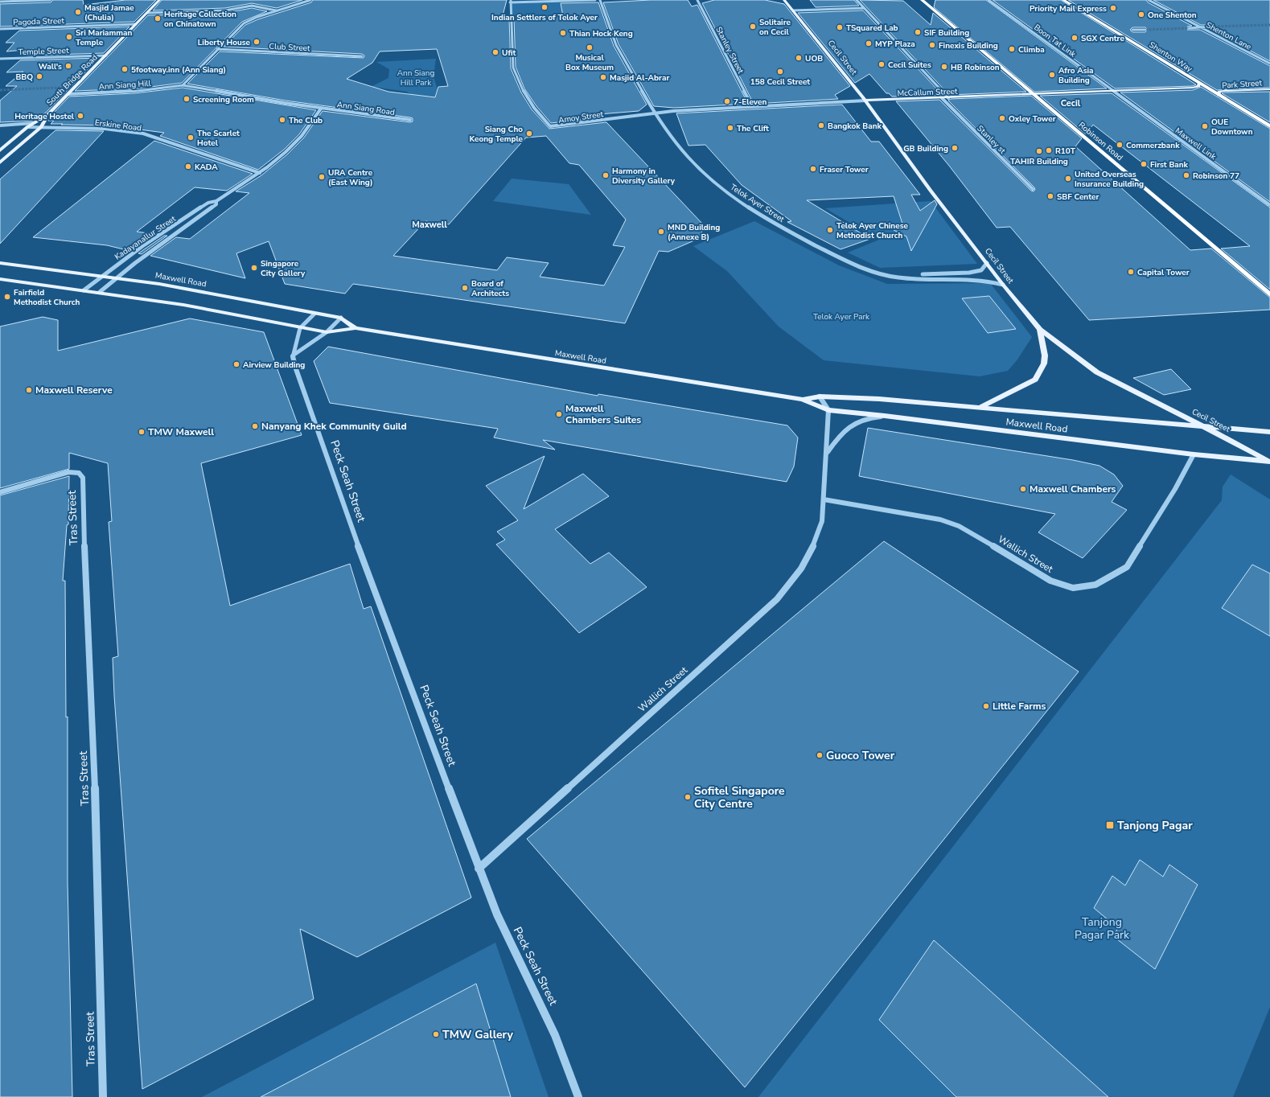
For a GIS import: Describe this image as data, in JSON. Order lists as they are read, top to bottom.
{
  "streets": {
    "highway": ["Shenton Way", "Robinson Road"],
    "main road": [
      "Cecil Street",
      "South Bridge Road",
      "Park Street",
      "McCallum Street",
      "Maxwell Road"
    ],
    "street": [
      "Pagoda Street",
      "Shenton Lane",
      "Boon Tat Link",
      "Club Street",
      "Stanley Street",
      "Temple Street",
      "Ann Siang Hill",
      "Ann Siang Road",
      "Amoy Street",
      "Erskine Road",
      "Stanley st",
      "Maxwell Link",
      "Telok Ayer Street",
      "Kadayanallur Street",
      "Peck Seah Street",
      "Tras Street",
      "Wallich Street"
    ]
  },
  "crossings": [
    ["Pagoda Street", "South Bridge Road"],
    ["Boon Tat Link", "McCallum Street"],
    ["Boon Tat Link", "Maxwell Link"],
    ["Stanley Street", "McCallum Street"],
    ["Temple Street", "South Bridge Road"],
    ["Shenton Way", "Park Street"],
    ["Shenton Way", "McCallum Street"],
    ["Cecil Street", "McCallum Street"],
    ["Cecil Street", "Telok Ayer Street"],
    ["Cecil Street", "Maxwell Road"],
    ["South Bridge Road", "Ann Siang Hill"],
    ["South Bridge Road", "Erskine Road"],
    ["Ann Siang Hill", "Ann Siang Road"],
    ["McCallum Street", "Amoy Street"],
    ["McCallum Street", "Stanley st"],
    ["McCallum Street", "Robinson Road"],
    ["McCallum Street", "Maxwell Link"],
    ["McCallum Street", "Telok Ayer Street"],
    ["Amoy Street", "Telok Ayer Street"],
    ["Erskine Road", "Kadayanallur Street"],
    ["Kadayanallur Street", "Maxwell Road"],
    ["Maxwell Road", "Wallich Street"],
    ["Peck Seah Street", "Wallich Street"]
  ],
  "districts": ["Cecil", "Maxwell"],
  "parks": ["Ann Siang Hill Park", "Telok Ayer Park", "Tanjong Pagar Park"],
  "places": {
    "other": [
      "Indian Settlers of Telok Ayer",
      "Priority Mail Express",
      "Masjid Jamae (Chulia)",
      "One Shenton",
      "Heritage Collection on Chinatown",
      "Solitaire on Cecil",
      "TSquared Lab",
      "SIF Building",
      "Thian Hock Keng",
      "Sri Mariamman Temple",
      "SGX Centre",
      "Liberty House",
      "MYP Plaza",
      "Finexis Building",
      "Musical Box Museum",
      "Climba",
      "Ufit",
      "UOB",
      "Cecil Suites",
      "Wall's",
      "HB Robinson",
      "5footway.inn (Ann Siang)",
      "158 Cecil Street",
      "Afro Asia Building",
      "BBQ",
      "Masjid Al-Abrar",
      "Screening Room",
      "7-Eleven",
      "Heritage Hostel",
      "Oxley Tower",
      "The Club",
      "Bangkok Bank",
      "OUE Downtown",
      "The Clift",
      "Siang Cho Keong Temple",
      "The Scarlet Hotel",
      "Commerzbank",
      "GB Building",
      "R10T",
      "TAHIR Building",
      "First Bank",
      "KADA",
      "Fraser Tower",
      "Harmony in Diversity Gallery",
      "Robinson 77",
      "URA Centre (East Wing)",
      "United Overseas Insurance Building",
      "SBF Center",
      "Telok Ayer Chinese Methodist Church",
      "MND Building (Annexe B)",
      "Singapore City Gallery",
      "Capital Tower",
      "Board of Architects",
      "Fairfield Methodist Church",
      "Airview Building",
      "Maxwell Reserve",
      "Maxwell Chambers Suites",
      "Nanyang Khek Community Guild",
      "TMW Maxwell",
      "Maxwell Chambers",
      "Little Farms",
      "Guoco Tower",
      "Sofitel Singapore City Centre",
      "TMW Gallery"
    ],
    "transit": ["Tanjong Pagar"]
  }
}
